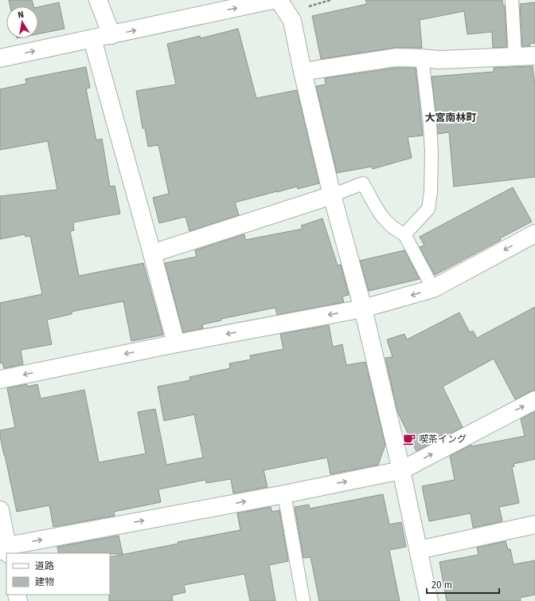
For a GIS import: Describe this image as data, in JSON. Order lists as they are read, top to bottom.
{
  "districts": ["大宮南林町"],
  "places": {
    "cafe": ["喫茶イング"]
  },
  "legend": ["道路", "建物"],
  "scale_bar": "20 m",
  "north": "top"
}
